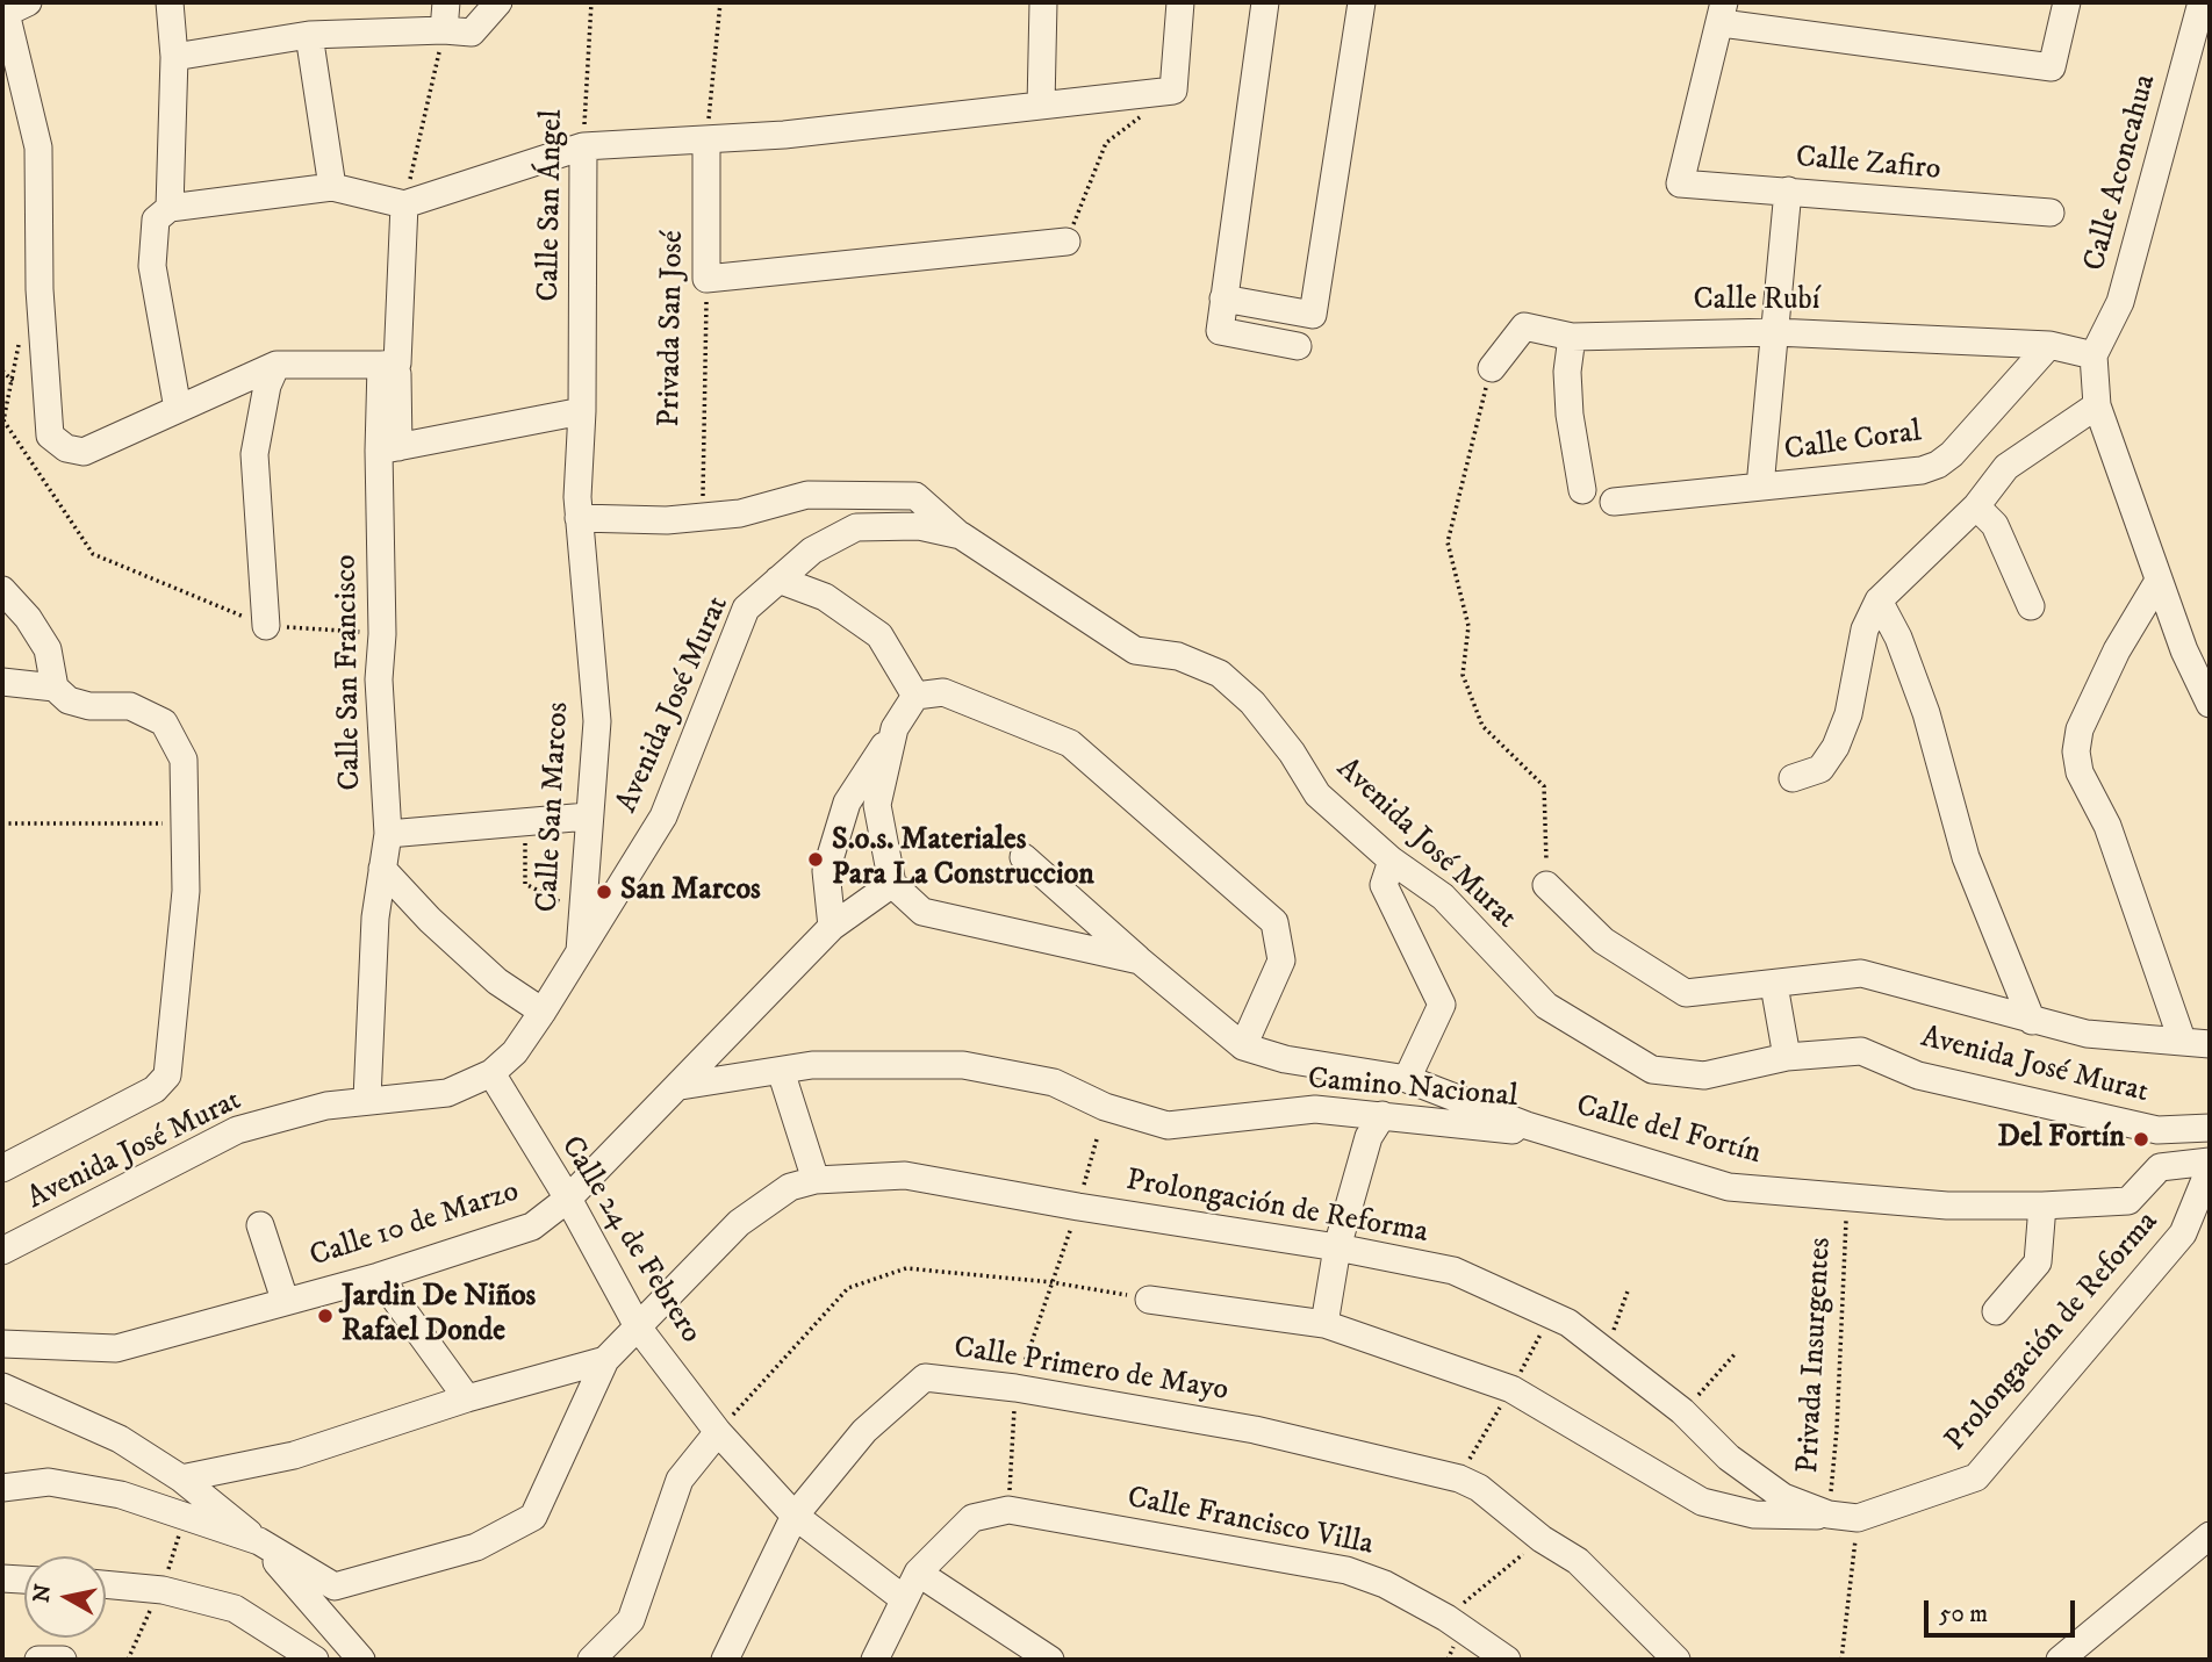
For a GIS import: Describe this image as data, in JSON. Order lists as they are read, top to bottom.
{
  "streets": {
    "street": [
      "Calle Zafiro",
      "Calle Aconcahua",
      "Calle San Ángel",
      "Calle Rubí",
      "Privada San José",
      "Calle Coral",
      "Calle San Francisco",
      "Avenida José Murat",
      "Calle San Marcos",
      "Camino Nacional",
      "Calle del Fortín",
      "Prolongación de Reforma",
      "Calle 10 de Marzo",
      "Calle 24 de Febrero",
      "Calle Primero de Mayo",
      "Calle Francisco Villa"
    ],
    "path": ["Privada Insurgentes"]
  },
  "crossings": [
    ["Calle Aconcahua", "Calle Rubí"],
    ["Calle San Ángel", "Calle San Marcos"],
    ["Calle Rubí", "Calle Coral"],
    ["Calle San Francisco", "Avenida José Murat"],
    ["Avenida José Murat", "Calle San Marcos"],
    ["Avenida José Murat", "Calle 24 de Febrero"],
    ["Camino Nacional", "Calle del Fortín"],
    ["Camino Nacional", "Calle 10 de Marzo"],
    ["Calle del Fortín", "Calle 10 de Marzo"],
    ["Calle del Fortín", "Privada Insurgentes"],
    ["Prolongación de Reforma", "Calle 24 de Febrero"],
    ["Prolongación de Reforma", "Privada Insurgentes"],
    ["Calle 10 de Marzo", "Calle 24 de Febrero"],
    ["Calle 24 de Febrero", "Calle Primero de Mayo"]
  ],
  "places": [
    "S.o.s. Materiales Para La Construccion",
    "San Marcos",
    "Del Fortín",
    "Jardin De Niños Rafael Donde"
  ],
  "scale_bar": "50 m",
  "north": "left"
}
